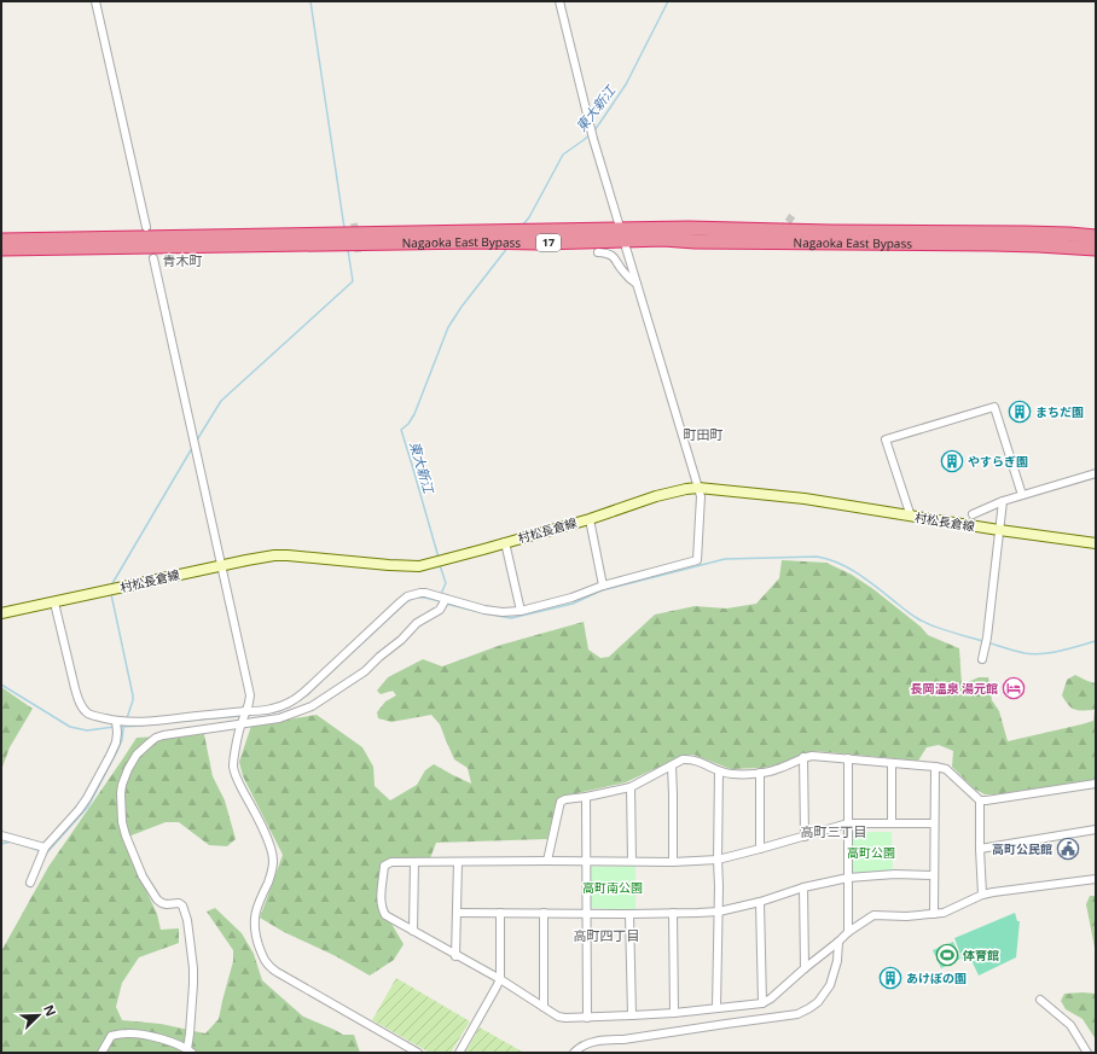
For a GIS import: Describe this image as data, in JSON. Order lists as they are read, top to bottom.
{
  "streets": {
    "highway": ["Nagaoka East Bypass", "17"],
    "main road": ["村松長倉線"]
  },
  "districts": [
    "青木町",
    "町田町",
    "高町三丁目",
    "高町四丁目"
  ],
  "water": ["東大新江"],
  "parks": ["高町公園", "高町南公園"],
  "places": {
    "building": ["まちだ園", "やすらぎ園", "あけぼの園"],
    "hotel": ["長岡温泉 湯元館"],
    "public building": ["高町公民館"],
    "sports": ["体育館"]
  },
  "north": "top right"
}
